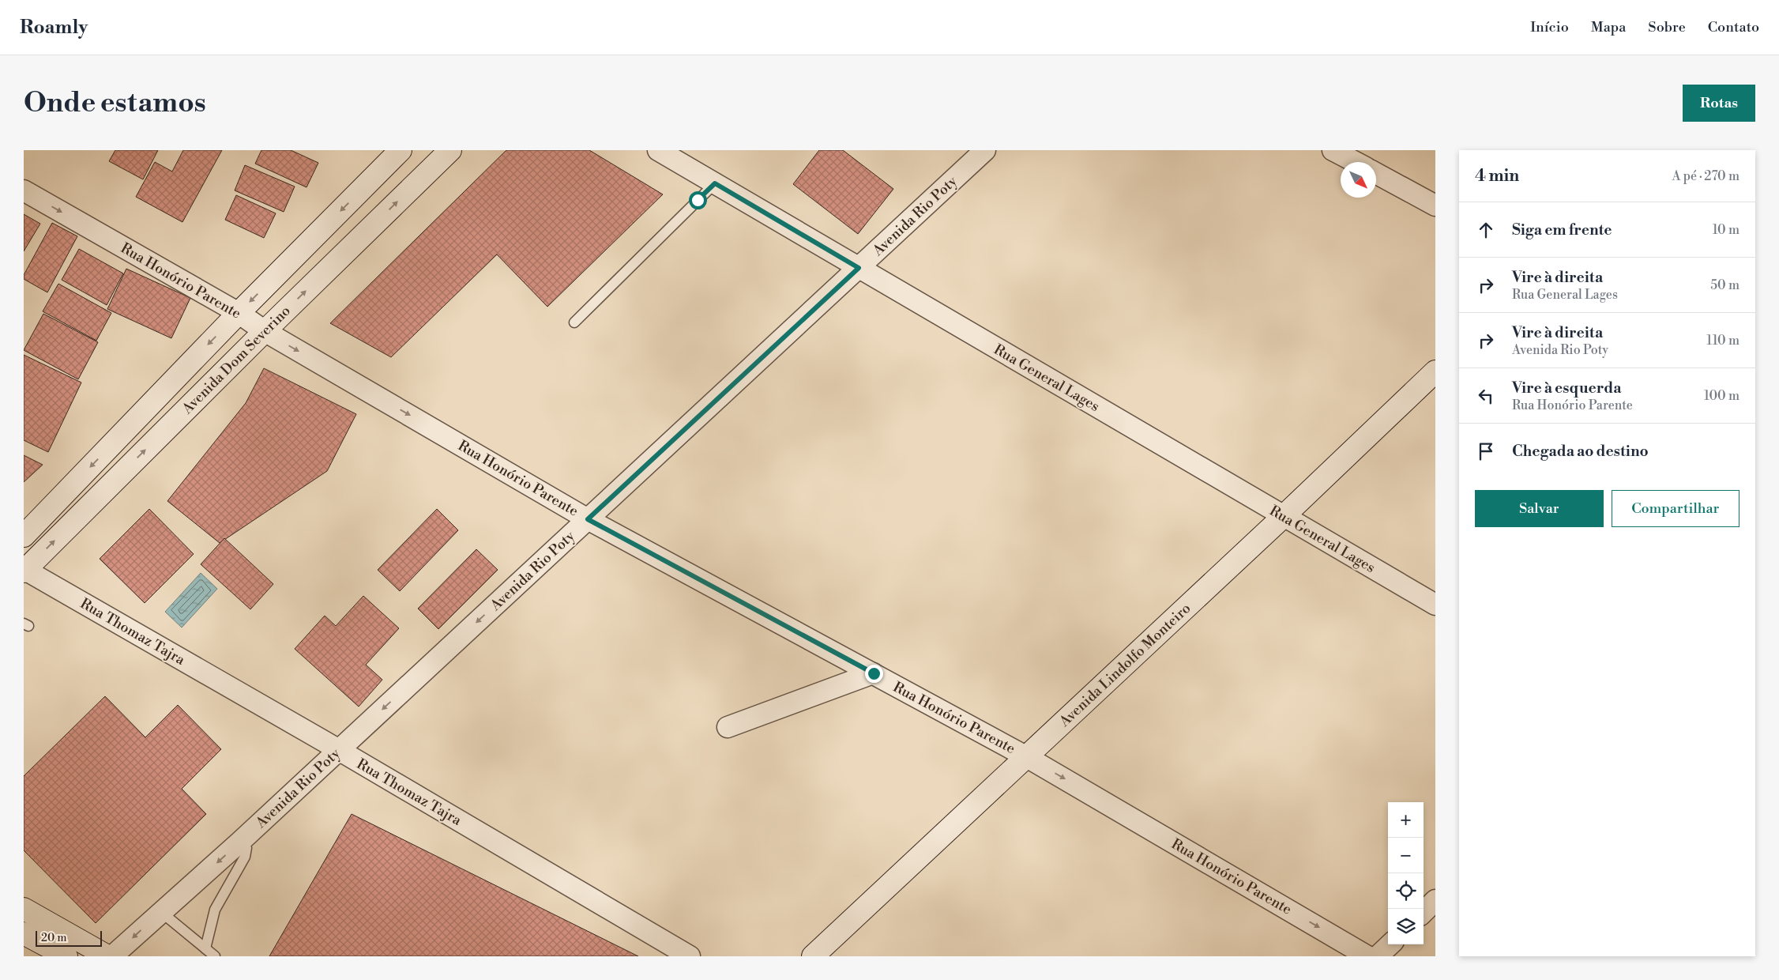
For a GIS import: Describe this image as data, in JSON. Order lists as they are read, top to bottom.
{
  "streets": {
    "main road": ["Avenida Dom Severino", "Avenida Lindolfo Monteiro"],
    "street": [
      "Avenida Rio Poty",
      "Rua Honório Parente",
      "Rua General Lages",
      "Rua Thomaz Tajra"
    ]
  },
  "crossings": [
    ["Avenida Rio Poty", "Rua Honório Parente"],
    ["Avenida Rio Poty", "Rua General Lages"],
    ["Avenida Rio Poty", "Rua Thomaz Tajra"],
    ["Rua Honório Parente", "Avenida Dom Severino"],
    ["Rua Honório Parente", "Avenida Lindolfo Monteiro"],
    ["Avenida Dom Severino", "Rua Thomaz Tajra"],
    ["Rua General Lages", "Avenida Lindolfo Monteiro"]
  ],
  "one_way": ["Avenida Rio Poty", "Rua Honório Parente"],
  "scale_bar": "20 m",
  "north": "bottom right",
  "page": {
    "header": "Roamly",
    "nav": [
      "Início",
      "Mapa",
      "Sobre",
      "Contato"
    ],
    "buttons": [
      "Rotas",
      ["Salvar", "Compartilhar"]
    ],
    "title": "Onde estamos",
    "heading": ["4 min", "A pé · 270 m"],
    "list": [
      ["Siga em frente", "10 m"],
      ["Vire à direita", "Rua General Lages", "50 m"],
      ["Vire à direita", "Avenida Rio Poty", "110 m"],
      ["Vire à esquerda", "Rua Honório Parente", "100 m"],
      "Chegada ao destino"
    ],
    "map_buttons": ["+", "−"],
    "scale": "20 m"
  }
}
